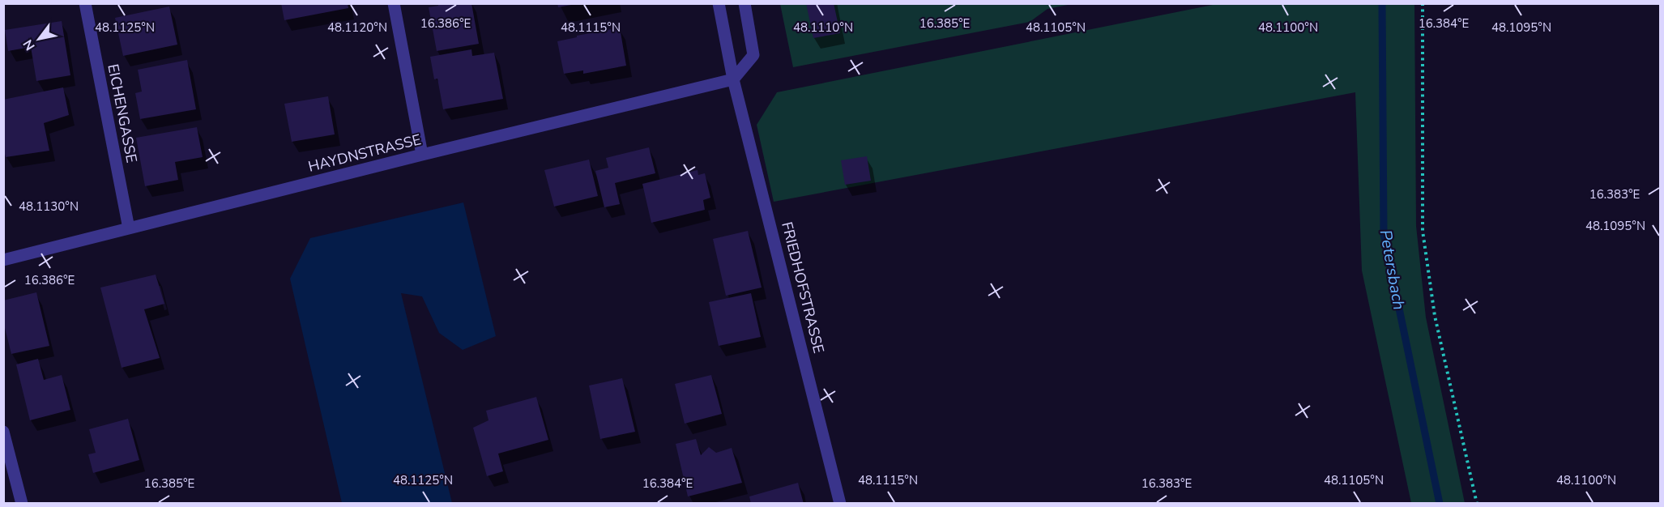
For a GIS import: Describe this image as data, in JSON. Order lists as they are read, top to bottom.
{
  "streets": {
    "street": ["EICHENGASSE", "HAYDNSTRASSE", "FRIEDHOFSTRASSE"]
  },
  "crossings": [
    ["EICHENGASSE", "HAYDNSTRASSE"],
    ["HAYDNSTRASSE", "FRIEDHOFSTRASSE"]
  ],
  "water": ["Petersbach"],
  "north": "bottom left",
  "coordinates": [
    "16.384°E",
    "16.386°E",
    "16.385°E",
    "48.1105°N",
    "48.1100°N",
    "48.1125°N",
    "48.1120°N",
    "48.1115°N",
    "48.1110°N",
    "48.1095°N",
    "16.383°E",
    "48.1130°N"
  ]
}
